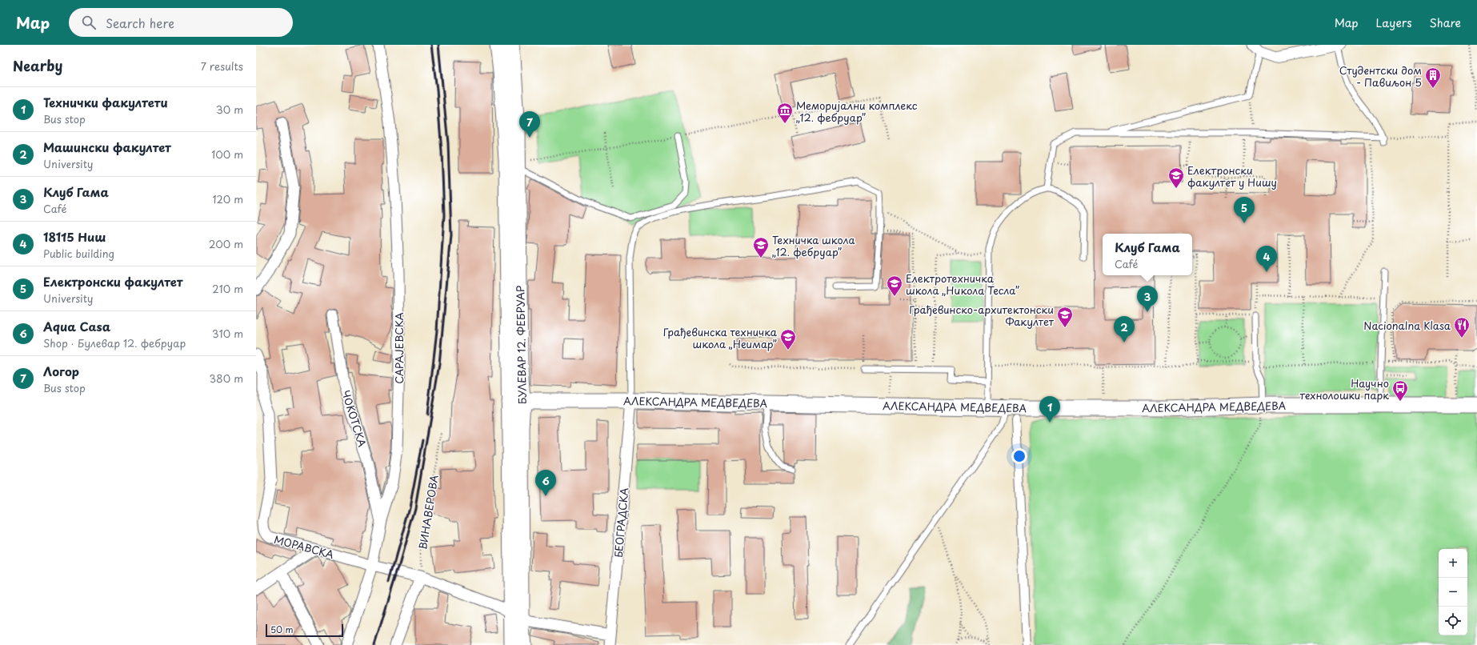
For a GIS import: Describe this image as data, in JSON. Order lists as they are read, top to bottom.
{
  "streets": {
    "main road": ["БУЛЕВАР 12. ФЕБРУАР", "АЛЕКСАНДРА МЕДВЕДЕВА"],
    "street": [
      "САРАЈЕВСКА",
      "ЧОКОТСКА",
      "БЕОГРАДСКА",
      "МОРАВСКА"
    ],
    "path": ["ВИНАВЕРОВА"]
  },
  "crossings": [
    ["БУЛЕВАР 12. ФЕБРУАР", "АЛЕКСАНДРА МЕДВЕДЕВА"],
    ["БУЛЕВАР 12. ФЕБРУАР", "МОРАВСКА"],
    ["САРАЈЕВСКА", "ЧОКОТСКА"],
    ["САРАЈЕВСКА", "МОРАВСКА"],
    ["АЛЕКСАНДРА МЕДВЕДЕВА", "БЕОГРАДСКА"],
    ["ВИНАВЕРОВА", "МОРАВСКА"],
    ["БЕОГРАДСКА", "МОРАВСКА"]
  ],
  "places": {
    "building": ["Студентски дом - Павиљон 5"],
    "museum": ["Меморијални комплекс „12. фебруар”"],
    "school or university": [
      "Електронски факултет у Нишу",
      "Техничка школа „12. фебруар”",
      "Електротехничка школа „Никола Тесла”",
      "Грађевинско-архитектонски Факултет",
      "Грађевинска техничка школа „Неимар”"
    ],
    "restaurant": ["Nacionalna Klasa"],
    "bus stop": ["Научно технолошки парк"]
  },
  "scale_bar": "50 m",
  "page": {
    "header": "Map",
    "search": "Search here",
    "nav": ["Map", "Layers", "Share"],
    "heading": ["Nearby", "7 results"],
    "list": [
      {
        "mark": "1",
        "name": "Технички факултети",
        "note": "Bus stop",
        "value": "30 m"
      },
      {
        "mark": "2",
        "name": "Машински факултет",
        "note": "University",
        "value": "100 m"
      },
      {
        "mark": "3",
        "name": "Клуб Гама",
        "note": "Café",
        "value": "120 m"
      },
      {
        "mark": "4",
        "name": "18115 Ниш",
        "note": "Public building",
        "value": "200 m"
      },
      {
        "mark": "5",
        "name": "Електронски факултет",
        "note": "University",
        "value": "210 m"
      },
      {
        "mark": "6",
        "name": "Aqua Casa",
        "note": "Shop · Булевар 12. фебруар",
        "value": "310 m"
      },
      {
        "mark": "7",
        "name": "Логор",
        "note": "Bus stop",
        "value": "380 m"
      }
    ],
    "pins": [
      "7",
      "5",
      "4",
      "3",
      "2",
      "1",
      "6"
    ],
    "popup": ["Клуб Гама", "Café"],
    "map_buttons": ["+", "−"],
    "scale": "50 m"
  }
}
